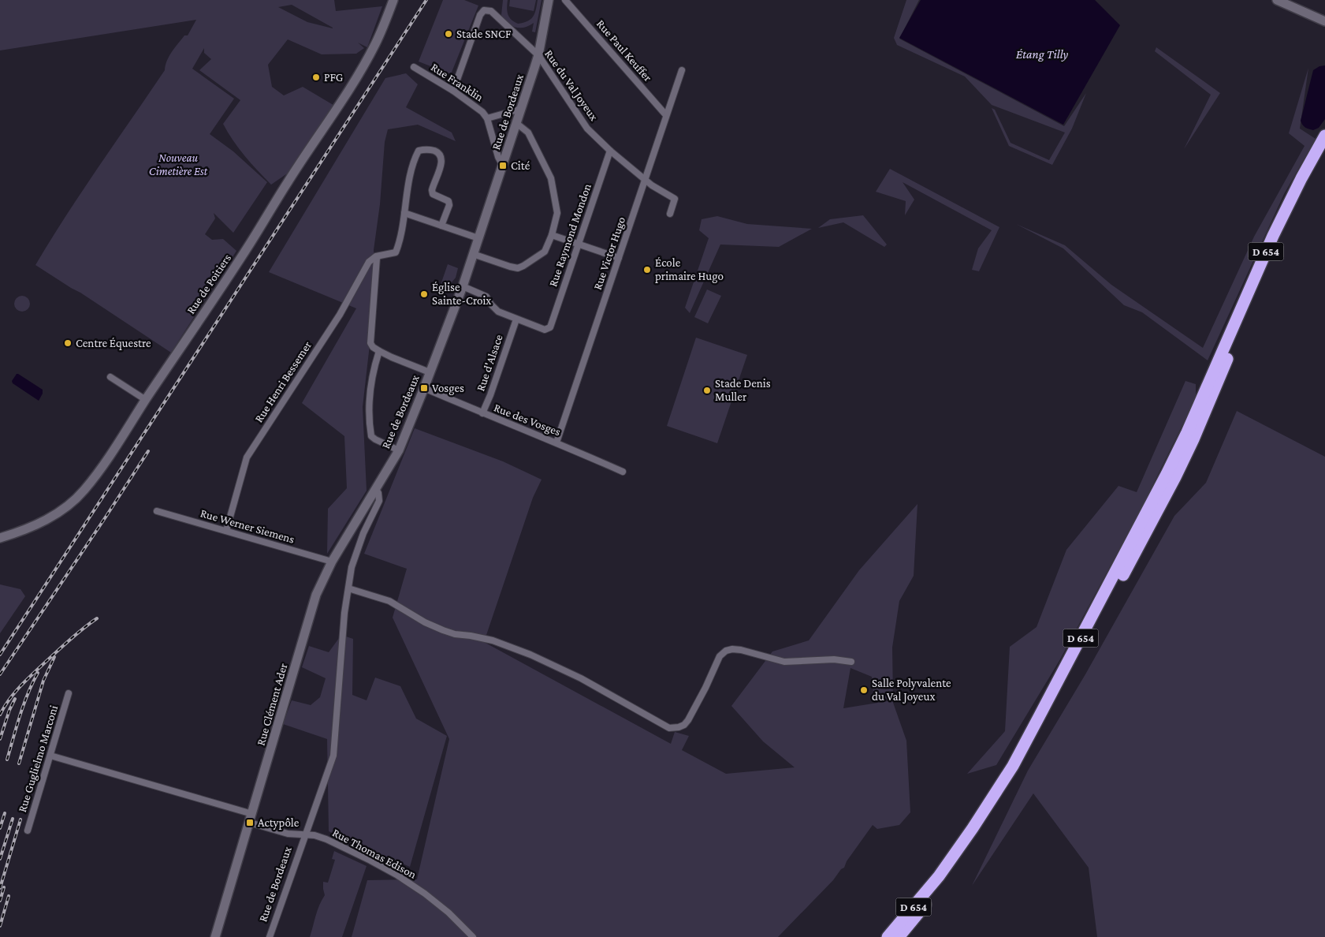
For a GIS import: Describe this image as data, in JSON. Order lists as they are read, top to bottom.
{
  "streets": {
    "highway": ["D 654"],
    "street": [
      "Rue Paul Keuffer",
      "Rue Franklin",
      "Rue du Val Joyeux",
      "Rue de Bordeaux",
      "Rue Raymond Mondon",
      "Rue Victor Hugo",
      "Rue de Poitiers",
      "Rue d'Alsace",
      "Rue Henri Bessemer",
      "Rue des Vosges",
      "Rue Werner Siemens",
      "Rue Clément Ader",
      "Rue Guglielmo Marconi",
      "Rue Thomas Edison"
    ]
  },
  "crossings": [
    ["Rue Paul Keuffer", "Rue Victor Hugo"],
    ["Rue Franklin", "Rue du Val Joyeux"],
    ["Rue du Val Joyeux", "Rue de Bordeaux"],
    ["Rue du Val Joyeux", "Rue Raymond Mondon"],
    ["Rue du Val Joyeux", "Rue Victor Hugo"],
    ["Rue de Bordeaux", "Rue des Vosges"],
    ["Rue de Bordeaux", "Rue Clément Ader"],
    ["Rue de Bordeaux", "Rue Thomas Edison"],
    ["Rue Raymond Mondon", "Rue d'Alsace"],
    ["Rue Victor Hugo", "Rue des Vosges"],
    ["Rue d'Alsace", "Rue des Vosges"],
    ["Rue Henri Bessemer", "Rue Werner Siemens"],
    ["Rue Werner Siemens", "Rue Clément Ader"],
    ["Rue Clément Ader", "Rue Thomas Edison"],
    ["Rue Guglielmo Marconi", "Rue Thomas Edison"]
  ],
  "water": ["Étang Tilly"],
  "parks": ["Nouveau Cimetière Est"],
  "places": {
    "other": [
      "Stade SNCF",
      "PFG",
      "École primaire Hugo",
      "Église Sainte-Croix",
      "Centre Équestre",
      "Stade Denis Muller",
      "Salle Polyvalente du Val Joyeux"
    ],
    "transit": ["Cité", "Vosges", "Actypôle"]
  }
}
